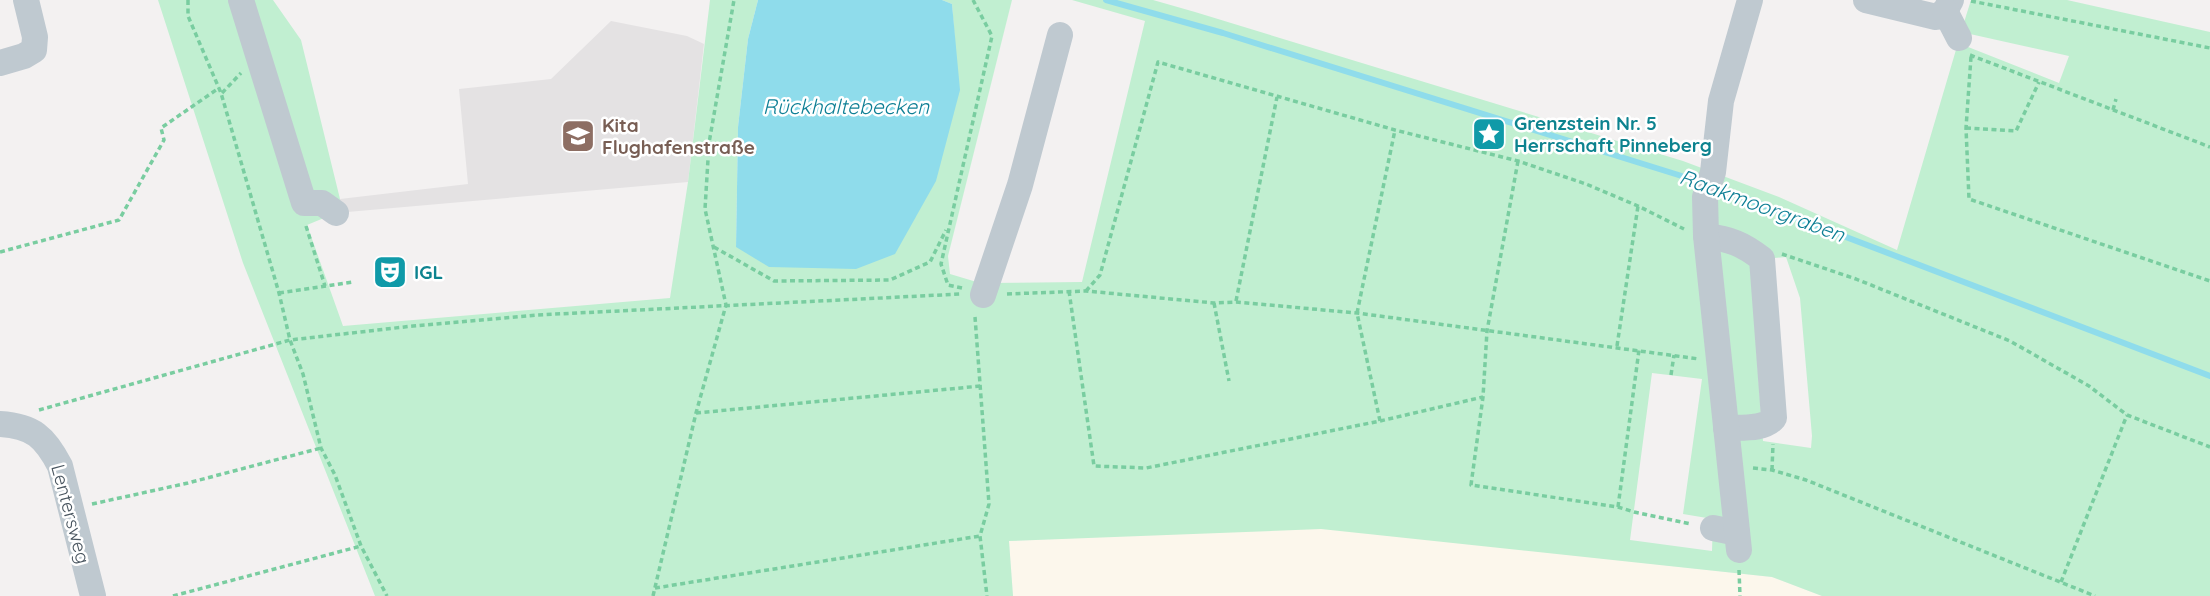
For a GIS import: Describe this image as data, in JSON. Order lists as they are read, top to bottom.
{
  "streets": {
    "street": ["Lentersweg"]
  },
  "water": ["Rückhaltebecken", "Raakmoorgraben"],
  "places": {
    "place": ["Grenzstein Nr. 5 Herrschaft Pinneberg"],
    "school or university": ["Kita Flughafenstraße"],
    "theatre": ["IGL"]
  }
}
